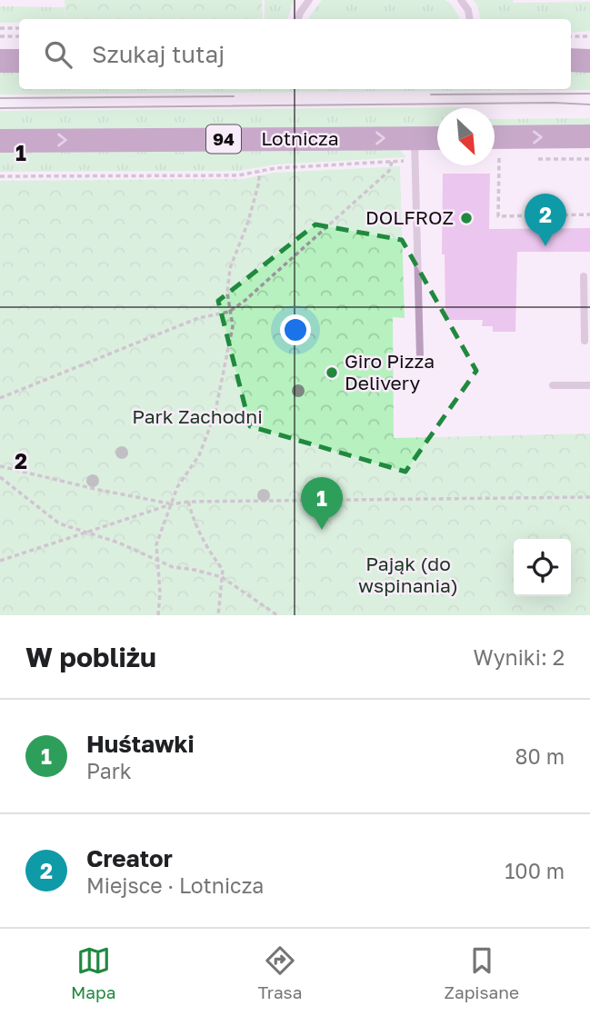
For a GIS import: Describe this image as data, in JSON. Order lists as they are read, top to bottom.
{
  "streets": {
    "main road": ["94", "Lotnicza"]
  },
  "one_way": ["Lotnicza"],
  "parks": ["Park Zachodni", "Pająk (do wspinania)"],
  "places": ["DOLFROZ", "Giro Pizza Delivery"],
  "north": "bottom right",
  "page": {
    "search": "Szukaj tutaj",
    "pins": ["2", "1"],
    "heading": ["W pobliżu", "Wyniki: 2"],
    "list": [
      {
        "mark": "1",
        "name": "Huśtawki",
        "note": "Park",
        "value": "80 m"
      },
      {
        "mark": "2",
        "name": "Creator",
        "note": "Miejsce · Lotnicza",
        "value": "100 m"
      }
    ],
    "nav": ["Mapa", "Trasa", "Zapisane"]
  },
  "grid": {
    "rows": ["1", "2"]
  }
}
